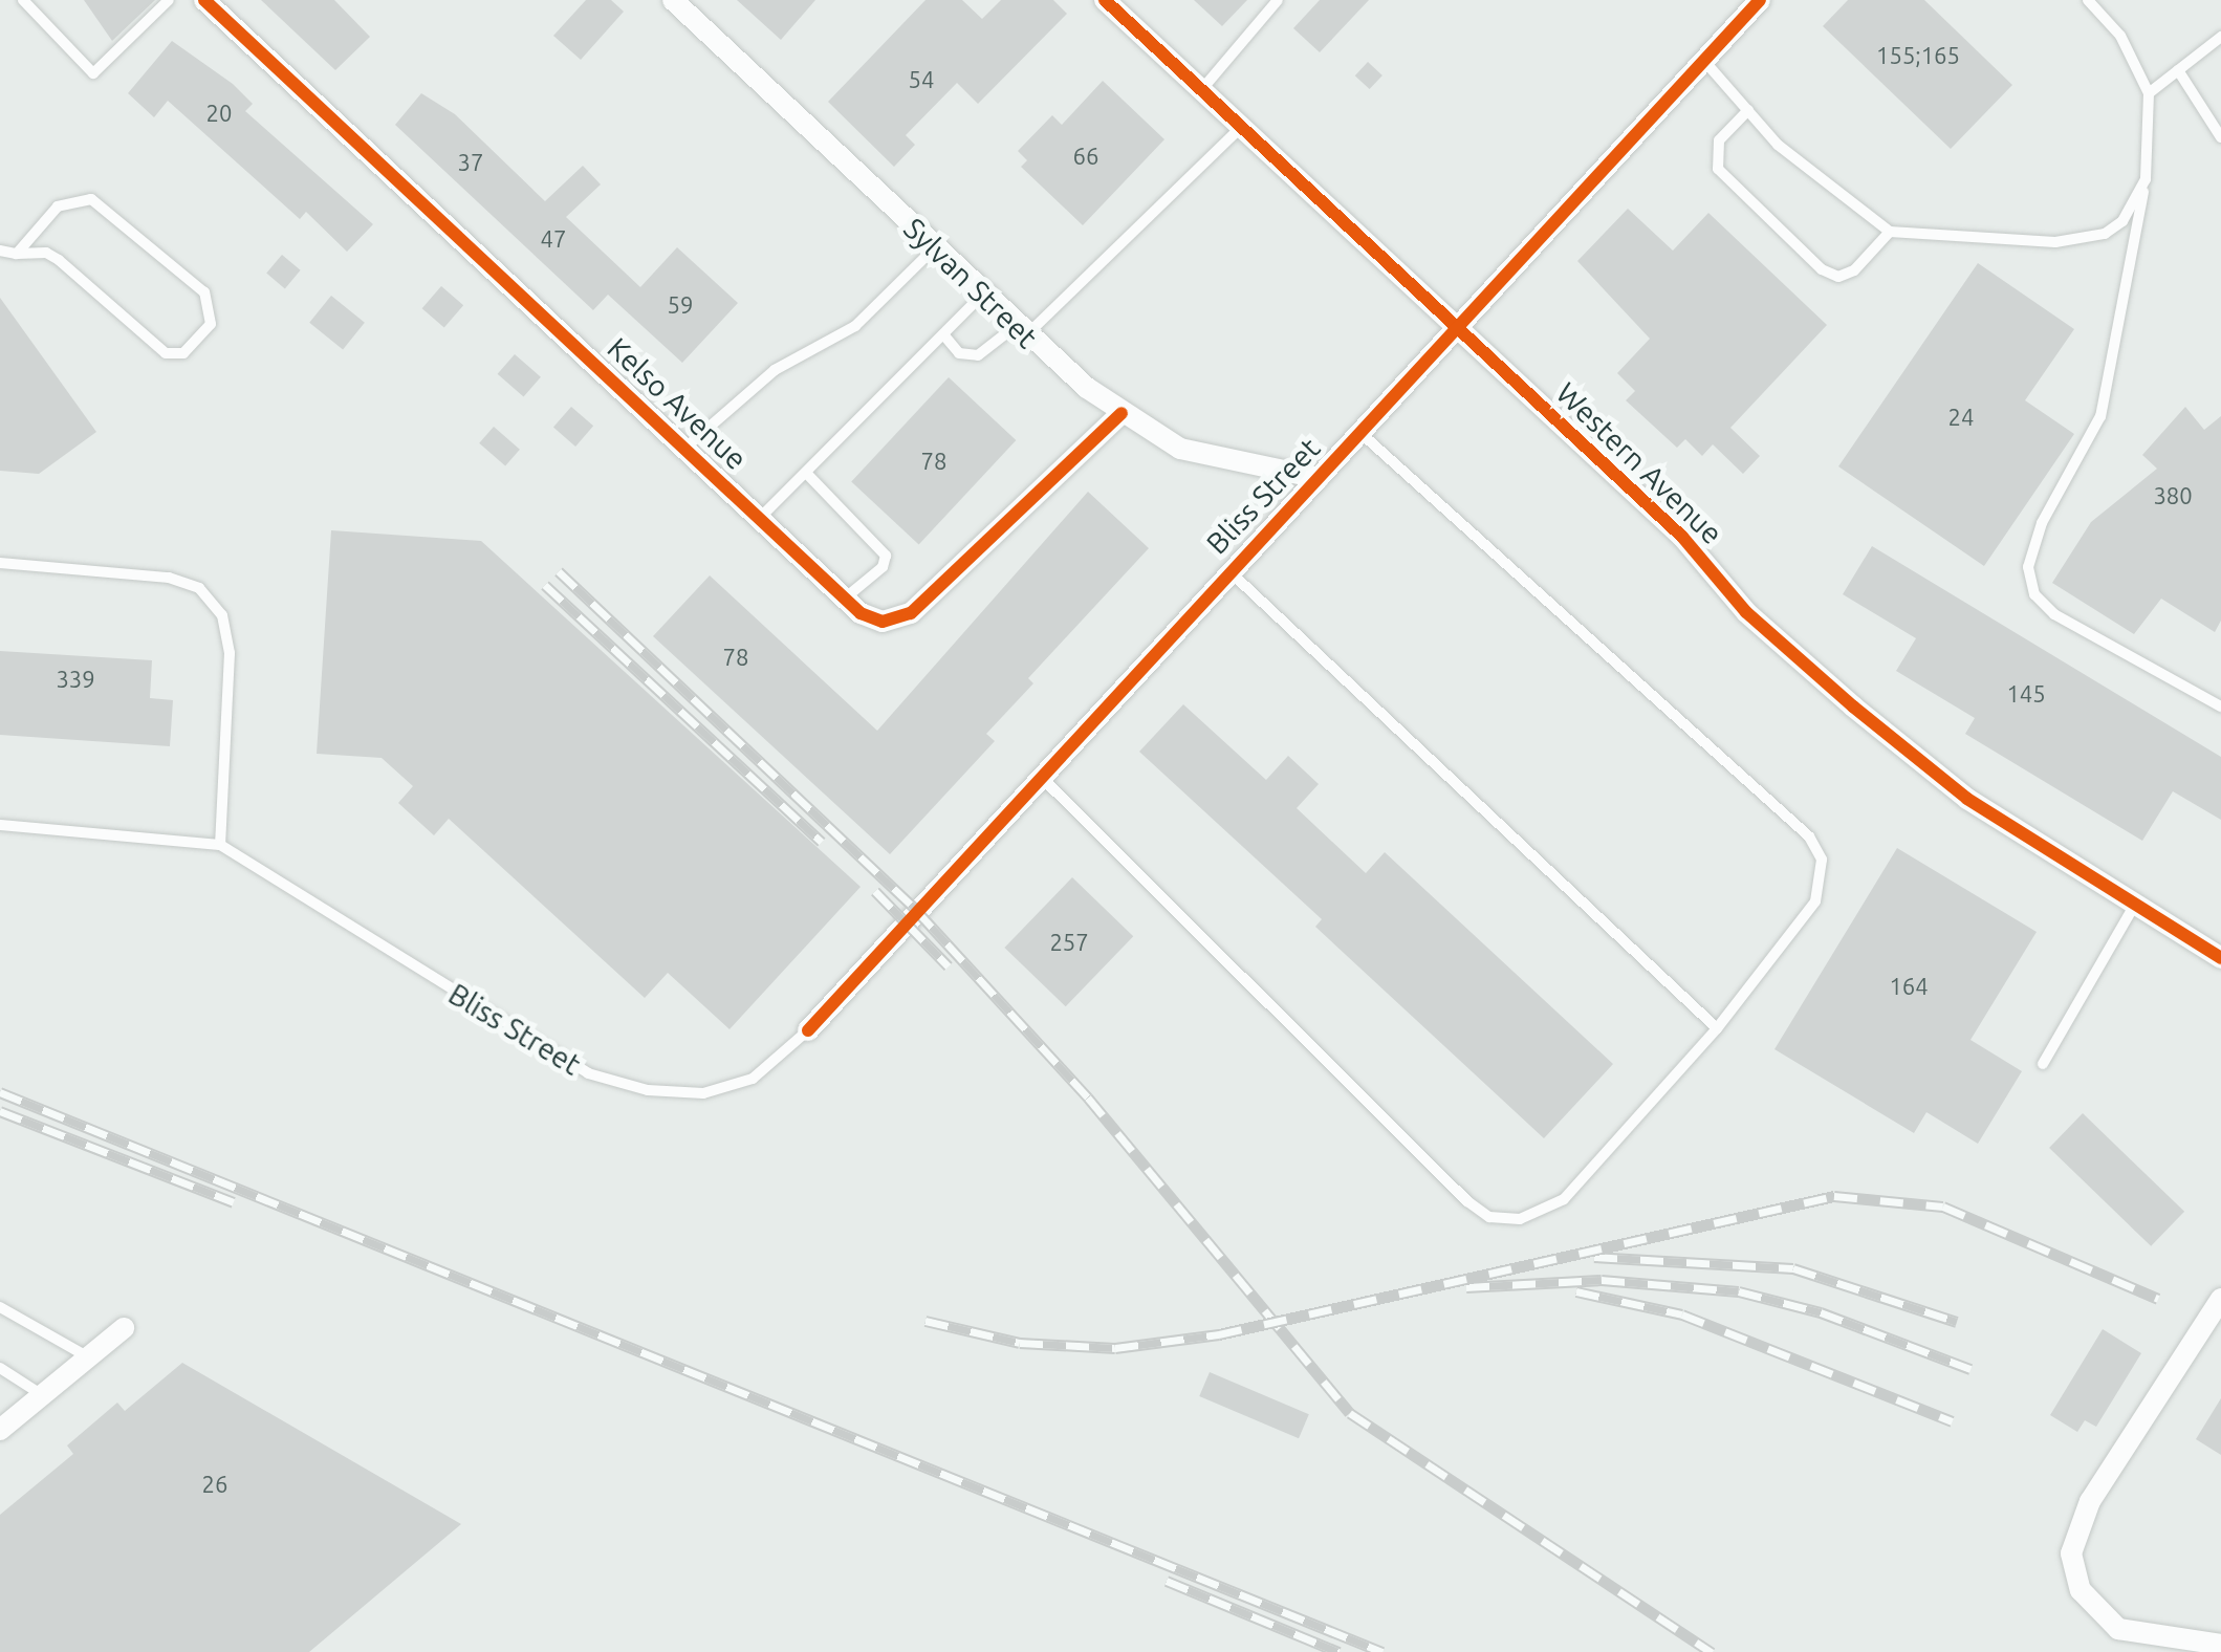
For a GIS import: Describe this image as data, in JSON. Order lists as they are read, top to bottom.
{
  "streets": {
    "street": [
      "Sylvan Street",
      "Kelso Avenue",
      "Western Avenue",
      "Bliss Street"
    ]
  },
  "crossings": [
    ["Sylvan Street", "Kelso Avenue"],
    ["Sylvan Street", "Bliss Street"],
    ["Western Avenue", "Bliss Street"]
  ],
  "house_numbers": [
    "155;165",
    "54",
    "20",
    "66",
    "37",
    "47",
    "59",
    "24",
    "78",
    "380",
    "78",
    "339",
    "145",
    "257",
    "164",
    "26"
  ]
}
